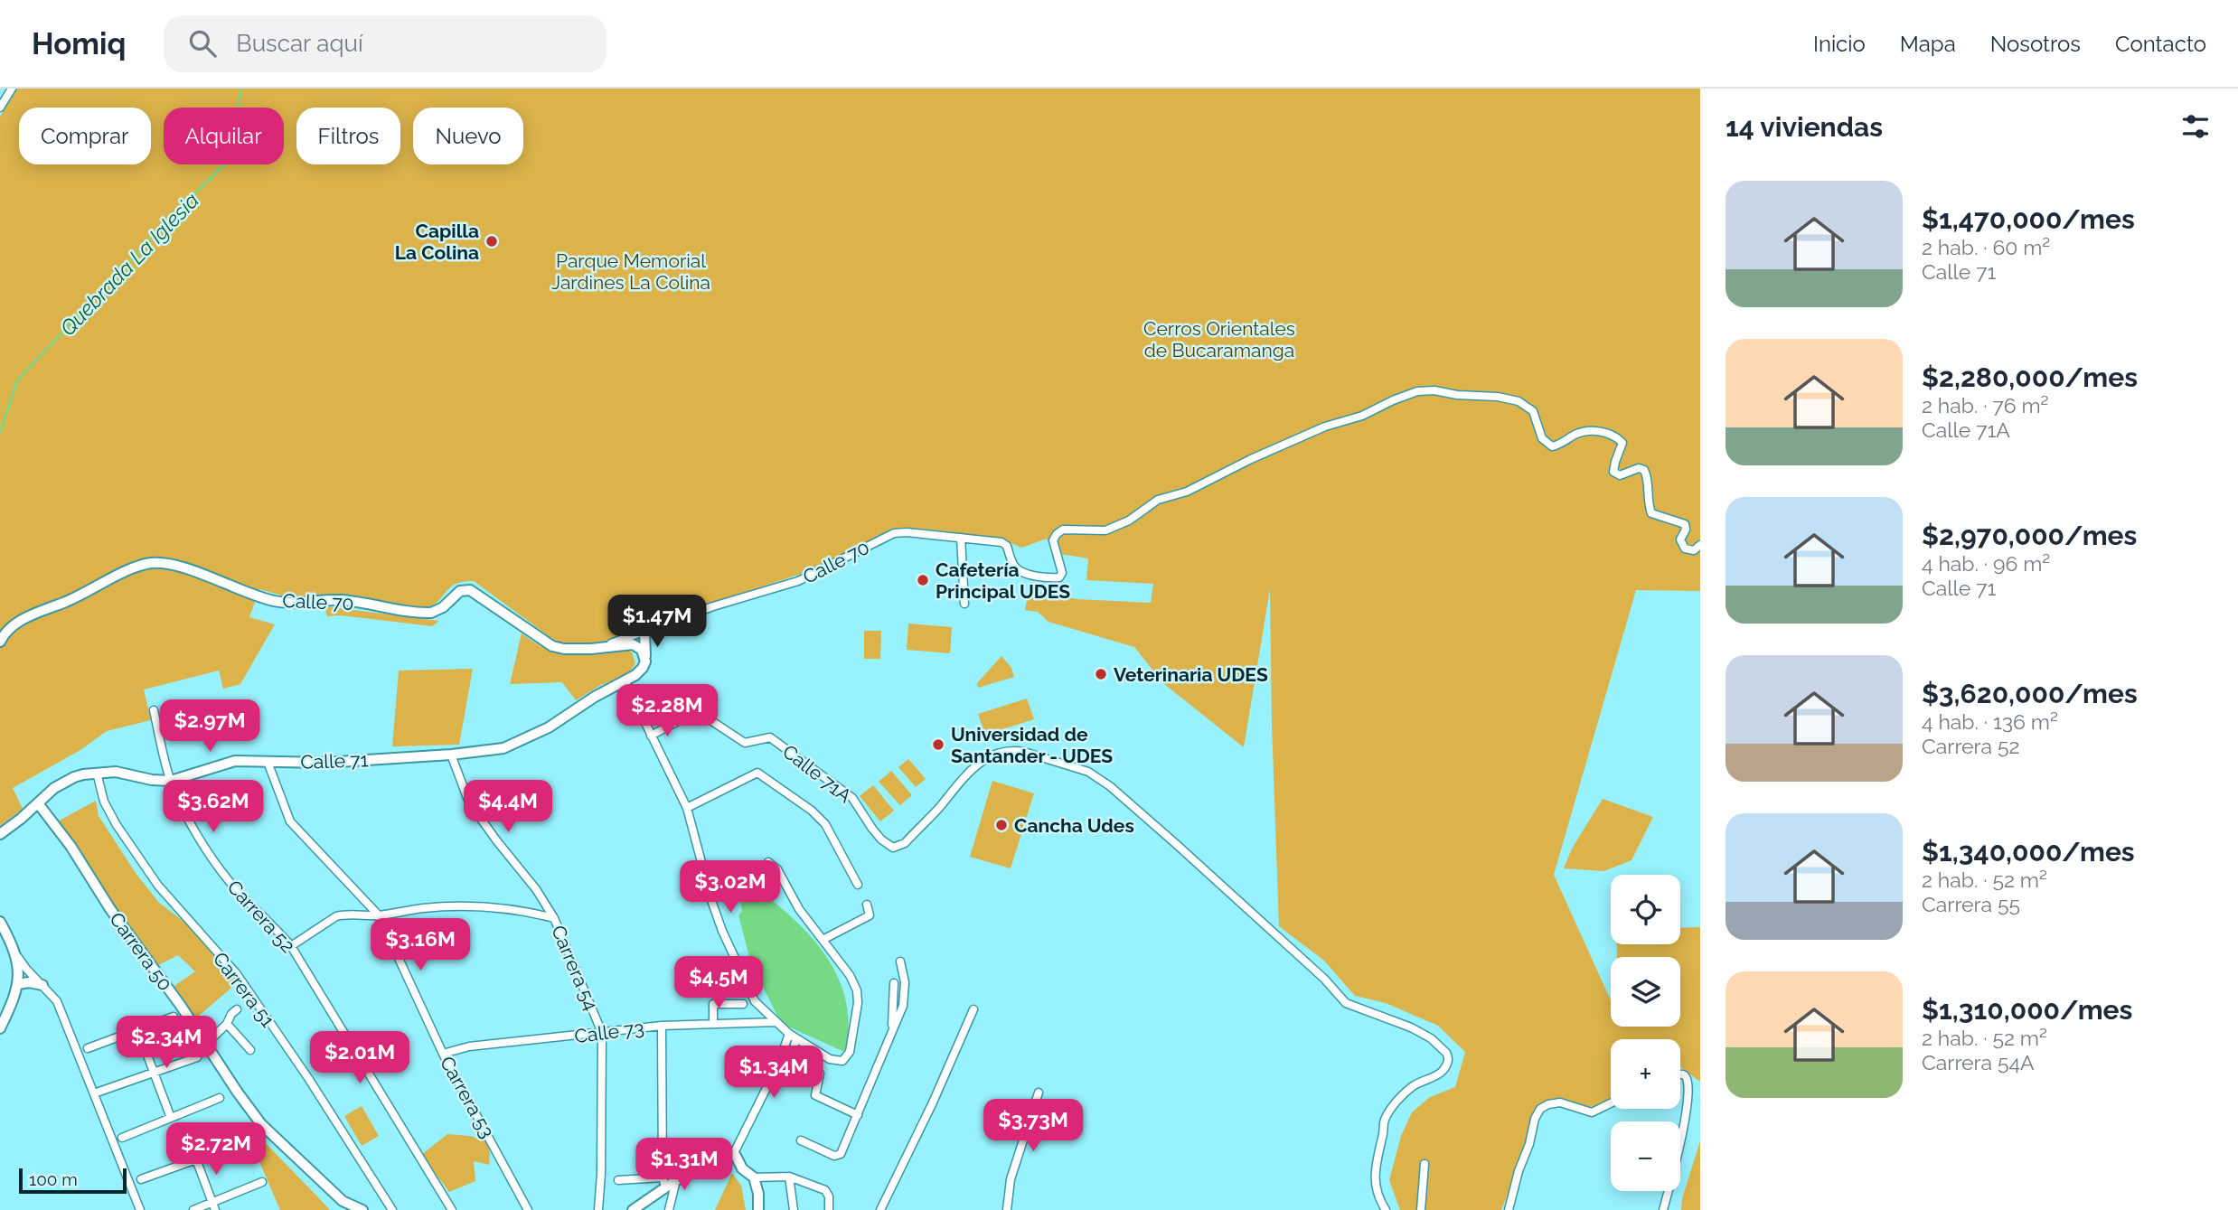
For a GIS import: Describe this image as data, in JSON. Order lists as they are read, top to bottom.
{
  "streets": {
    "street": [
      "Calle 70",
      "Calle 71",
      "Calle 71A",
      "Carrera 52",
      "Carrera 50",
      "Carrera 54",
      "Carrera 51",
      "Calle 73",
      "Carrera 53"
    ]
  },
  "crossings": [
    ["Calle 71", "Carrera 52"],
    ["Calle 71", "Carrera 50"],
    ["Calle 71", "Carrera 54"],
    ["Calle 71", "Carrera 51"],
    ["Calle 71", "Carrera 53"],
    ["Carrera 54", "Calle 73"],
    ["Calle 73", "Carrera 53"]
  ],
  "water": ["Quebrada La Iglesia"],
  "parks": ["Parque Memorial Jardines La Colina", "Cerros Orientales de Bucaramanga"],
  "places": [
    "Capilla La Colina",
    "Cafetería Principal UDES",
    "Veterinaria UDES",
    "Universidad de Santander - UDES",
    "Cancha Udes"
  ],
  "scale_bar": "100 m",
  "page": {
    "header": "Homiq",
    "search": "Buscar aquí",
    "nav": [
      "Inicio",
      "Mapa",
      "Nosotros",
      "Contacto"
    ],
    "heading": "14 viviendas",
    "chip": [
      "Comprar",
      "Alquilar",
      "Filtros",
      "Nuevo"
    ],
    "list": [
      {
        "name": "$1,470,000/mes",
        "note": "2 hab. · 60 m² · Calle 71"
      },
      {
        "name": "$2,280,000/mes",
        "note": "2 hab. · 76 m² · Calle 71A"
      },
      {
        "name": "$2,970,000/mes",
        "note": "4 hab. · 96 m² · Calle 71"
      },
      {
        "name": "$3,620,000/mes",
        "note": "4 hab. · 136 m² · Carrera 52"
      },
      {
        "name": "$1,340,000/mes",
        "note": "2 hab. · 52 m² · Carrera 55"
      },
      {
        "name": "$1,310,000/mes",
        "note": "2 hab. · 52 m² · Carrera 54A"
      }
    ],
    "price": [
      "$1.47M",
      "$2.28M",
      "$2.97M",
      "$3.62M",
      "$4.4M",
      "$3.02M",
      "$3.16M",
      "$4.5M",
      "$2.34M",
      "$2.01M",
      "$1.34M",
      "$3.73M",
      "$2.72M",
      "$1.31M"
    ],
    "map_buttons": ["+", "−"],
    "scale": "100 m"
  }
}
